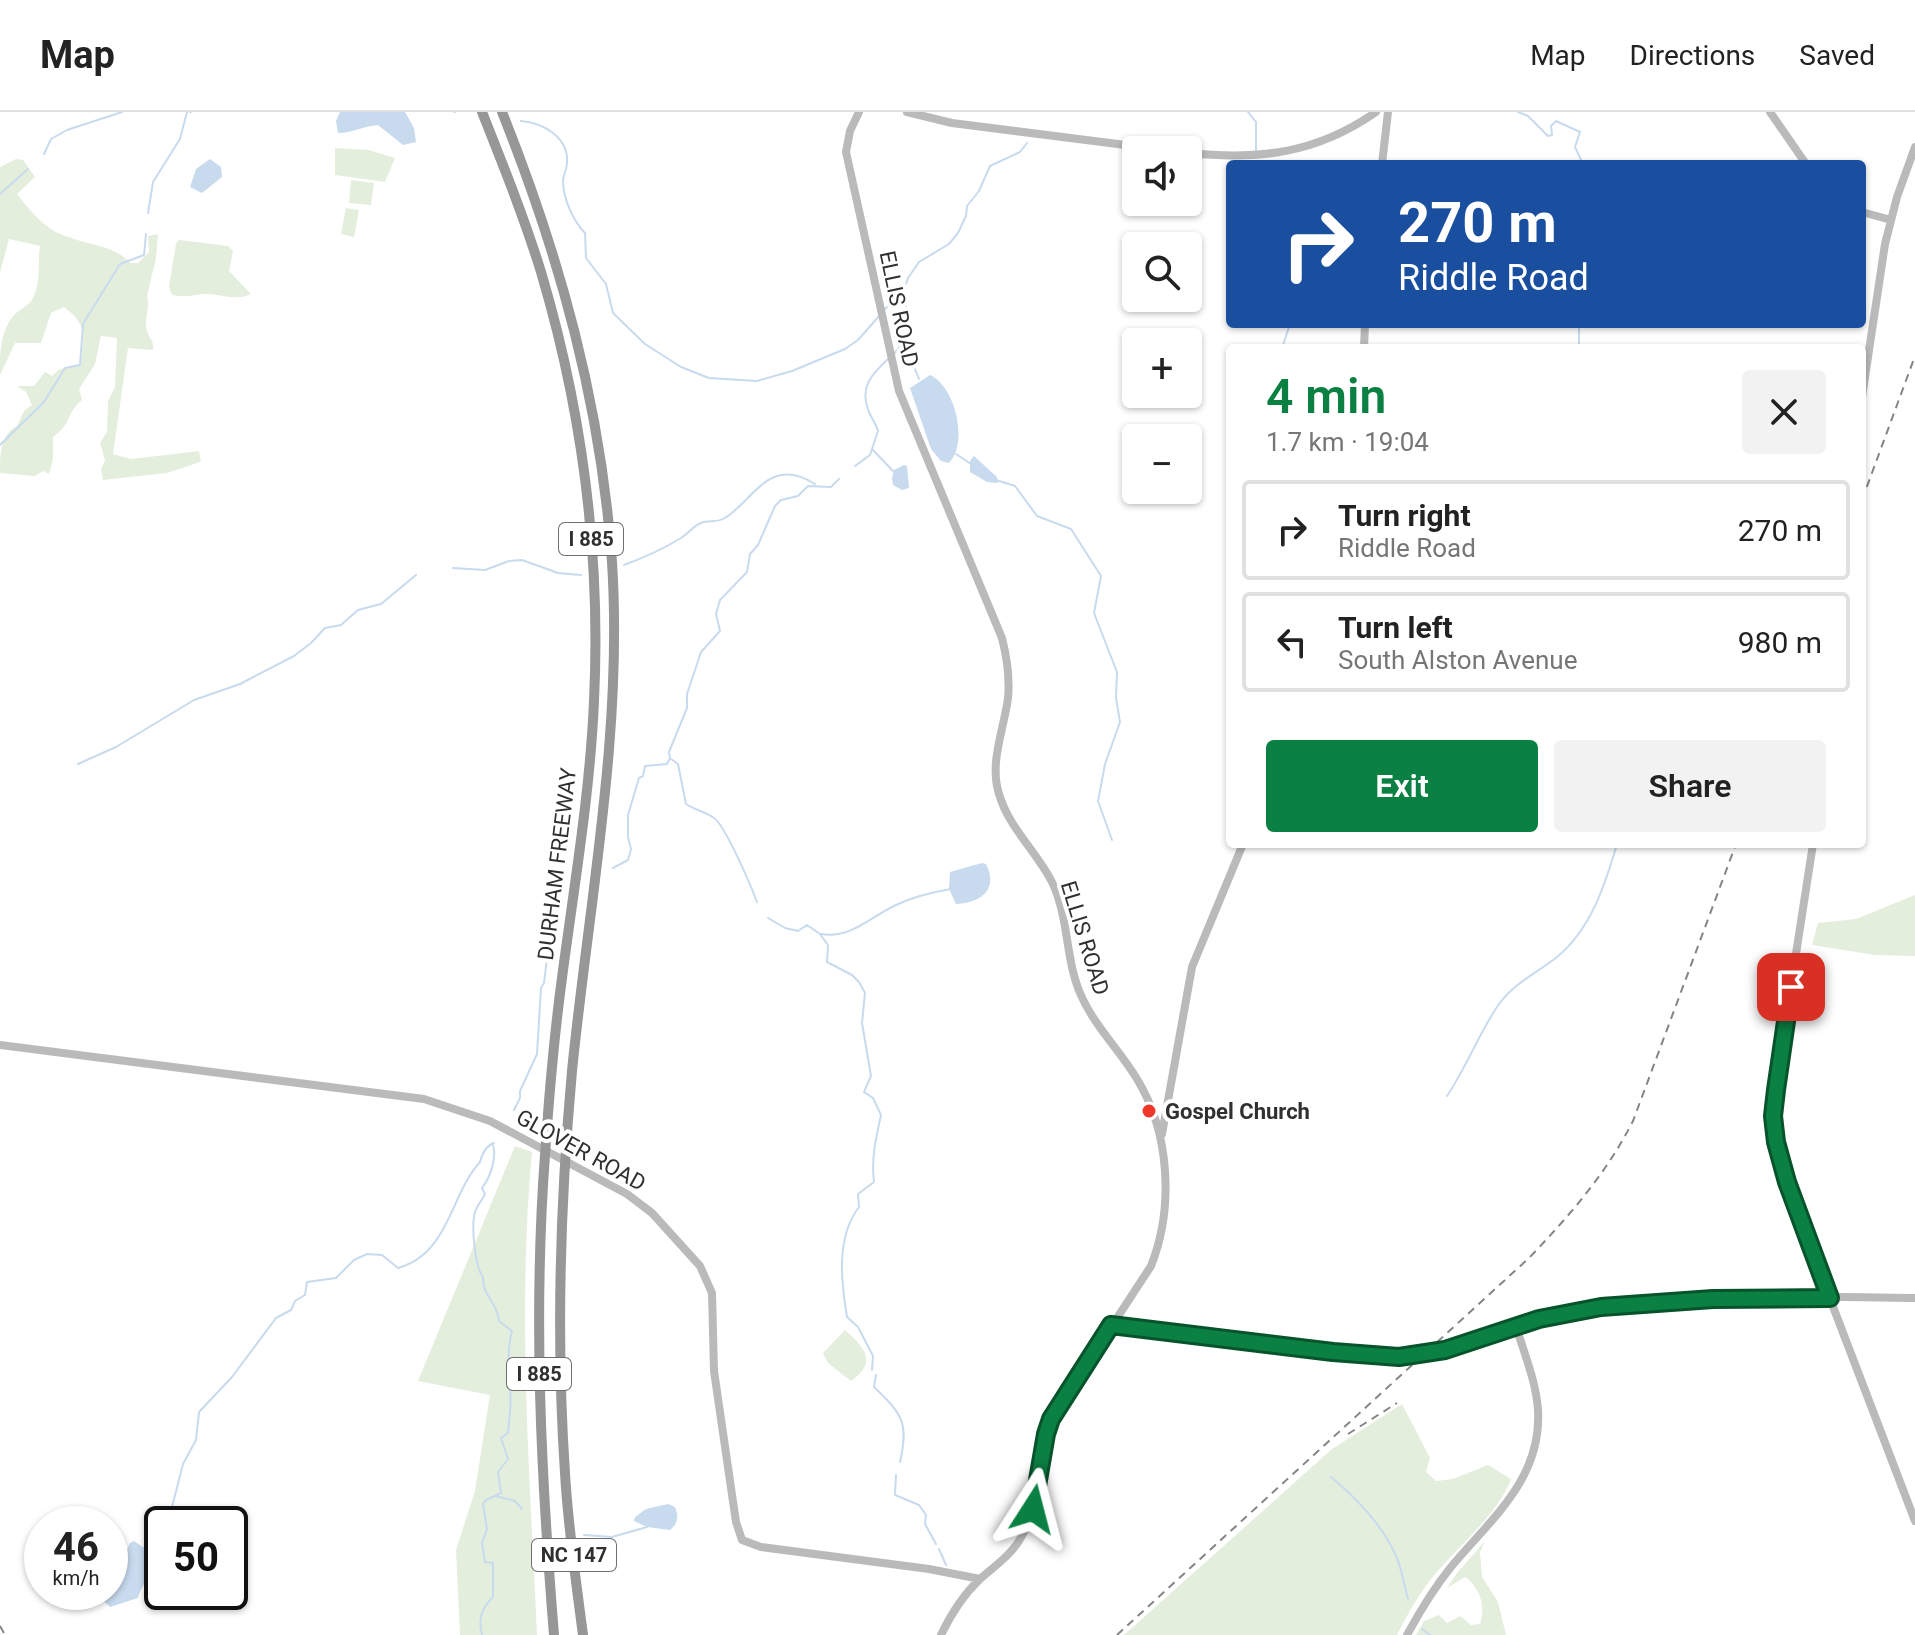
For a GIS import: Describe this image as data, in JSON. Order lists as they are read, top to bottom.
{
  "streets": {
    "highway": ["I 885", "DURHAM FREEWAY", "NC 147"],
    "street": ["ELLIS ROAD", "GLOVER ROAD"]
  },
  "crossings": [
    ["ELLIS ROAD", "GLOVER ROAD"],
    ["I 885", "DURHAM FREEWAY"]
  ],
  "places": ["Gospel Church"],
  "page": {
    "header": "Map",
    "nav": ["Map", "Directions", "Saved"],
    "map_buttons": ["+", "−"],
    "turn": ["270 m", "Riddle Road"],
    "heading": ["4 min", "1.7 km · 19:04"],
    "list": [
      {
        "name": "Turn right",
        "note": "Riddle Road",
        "value": "270 m"
      },
      {
        "name": "Turn left",
        "note": "South Alston Avenue",
        "value": "980 m"
      }
    ],
    "buttons": ["Exit", "Share"],
    "speed": "46 km/h",
    "limit": "50"
  }
}
